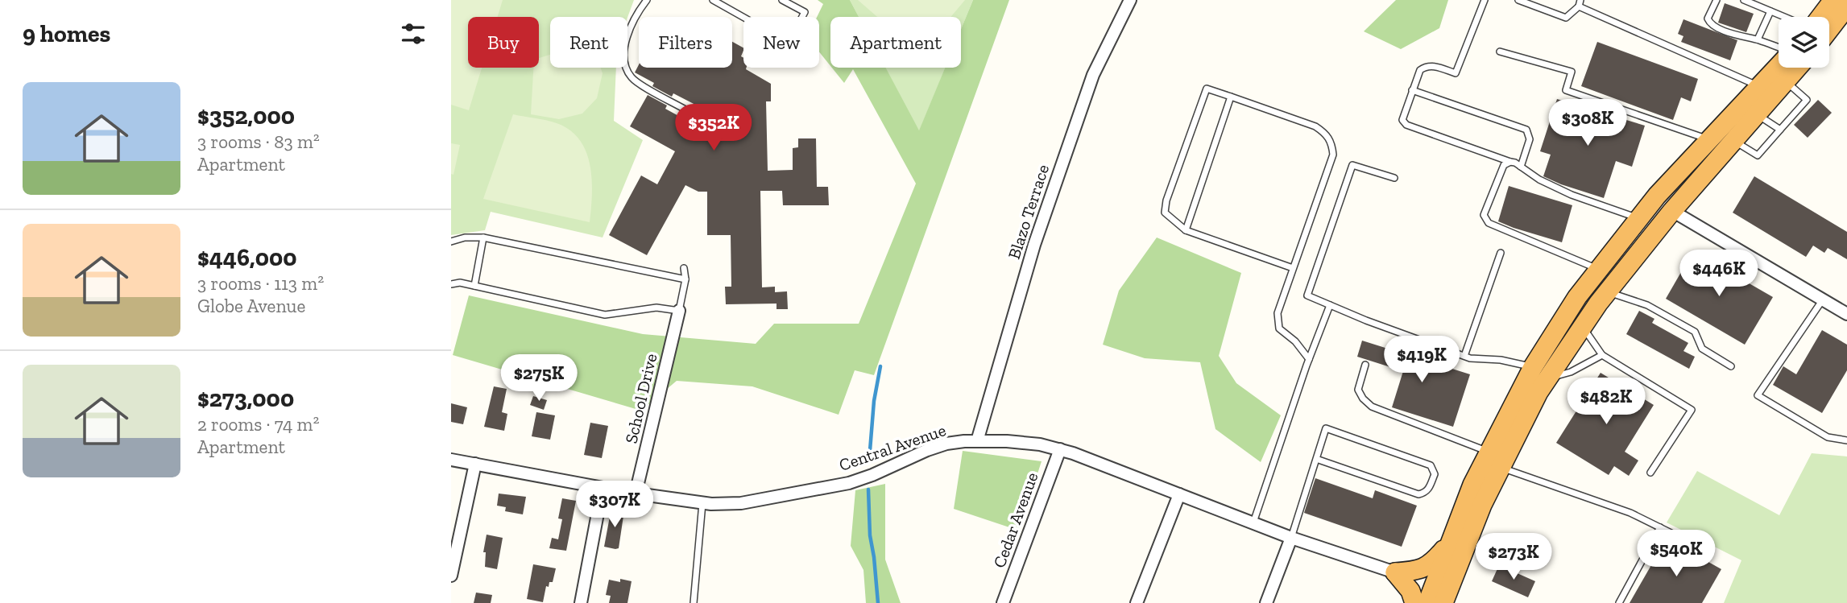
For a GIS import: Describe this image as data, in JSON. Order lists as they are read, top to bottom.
{
  "streets": {
    "street": [
      "Blazo Terrace",
      "School Drive",
      "Central Avenue",
      "Cedar Avenue"
    ]
  },
  "crossings": [
    ["Blazo Terrace", "Central Avenue"],
    ["School Drive", "Central Avenue"],
    ["Central Avenue", "Cedar Avenue"]
  ],
  "page": {
    "heading": "9 homes",
    "chip": [
      "Buy",
      "Rent",
      "Filters",
      "New",
      "Apartment"
    ],
    "list": [
      {
        "name": "$352,000",
        "note": "3 rooms · 83 m² · Apartment"
      },
      {
        "name": "$446,000",
        "note": "3 rooms · 113 m² · Globe Avenue"
      },
      {
        "name": "$273,000",
        "note": "2 rooms · 74 m² · Apartment"
      }
    ],
    "price": [
      "$308K",
      "$352K",
      "$446K",
      "$419K",
      "$275K",
      "$482K",
      "$307K",
      "$540K",
      "$273K"
    ]
  }
}
